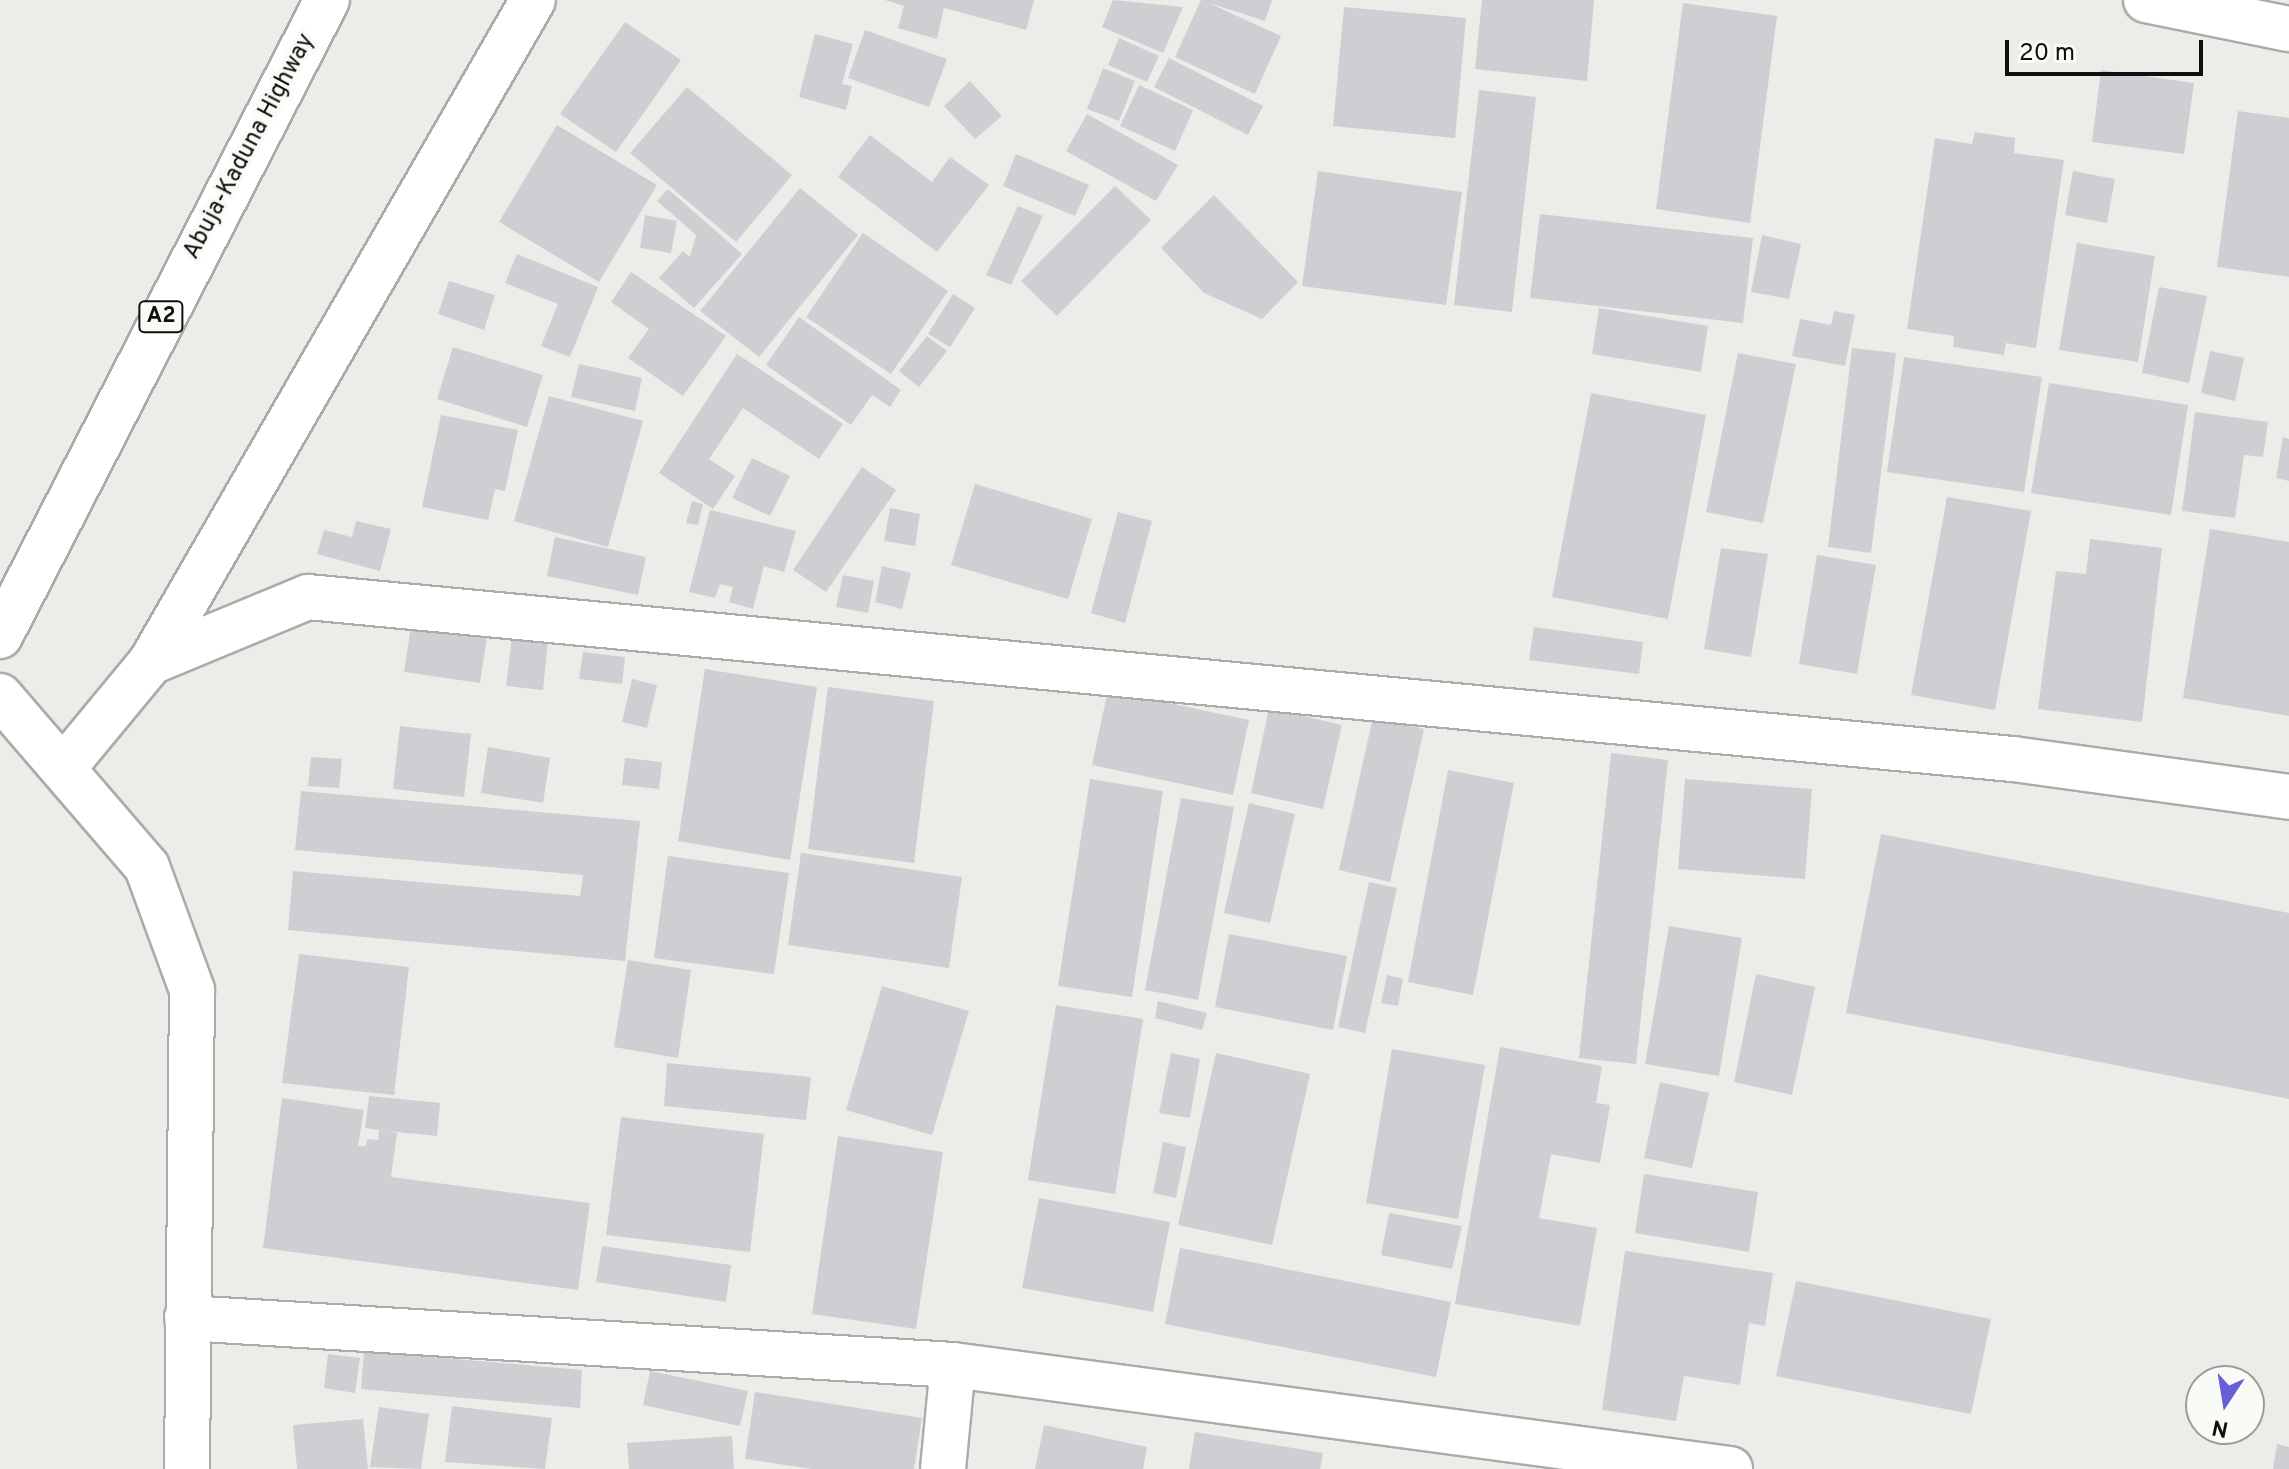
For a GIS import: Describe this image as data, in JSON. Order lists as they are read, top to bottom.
{
  "streets": {
    "main road": ["Abuja-Kaduna Highway", "A2"]
  },
  "scale_bar": "20 m",
  "north": "bottom"
}
